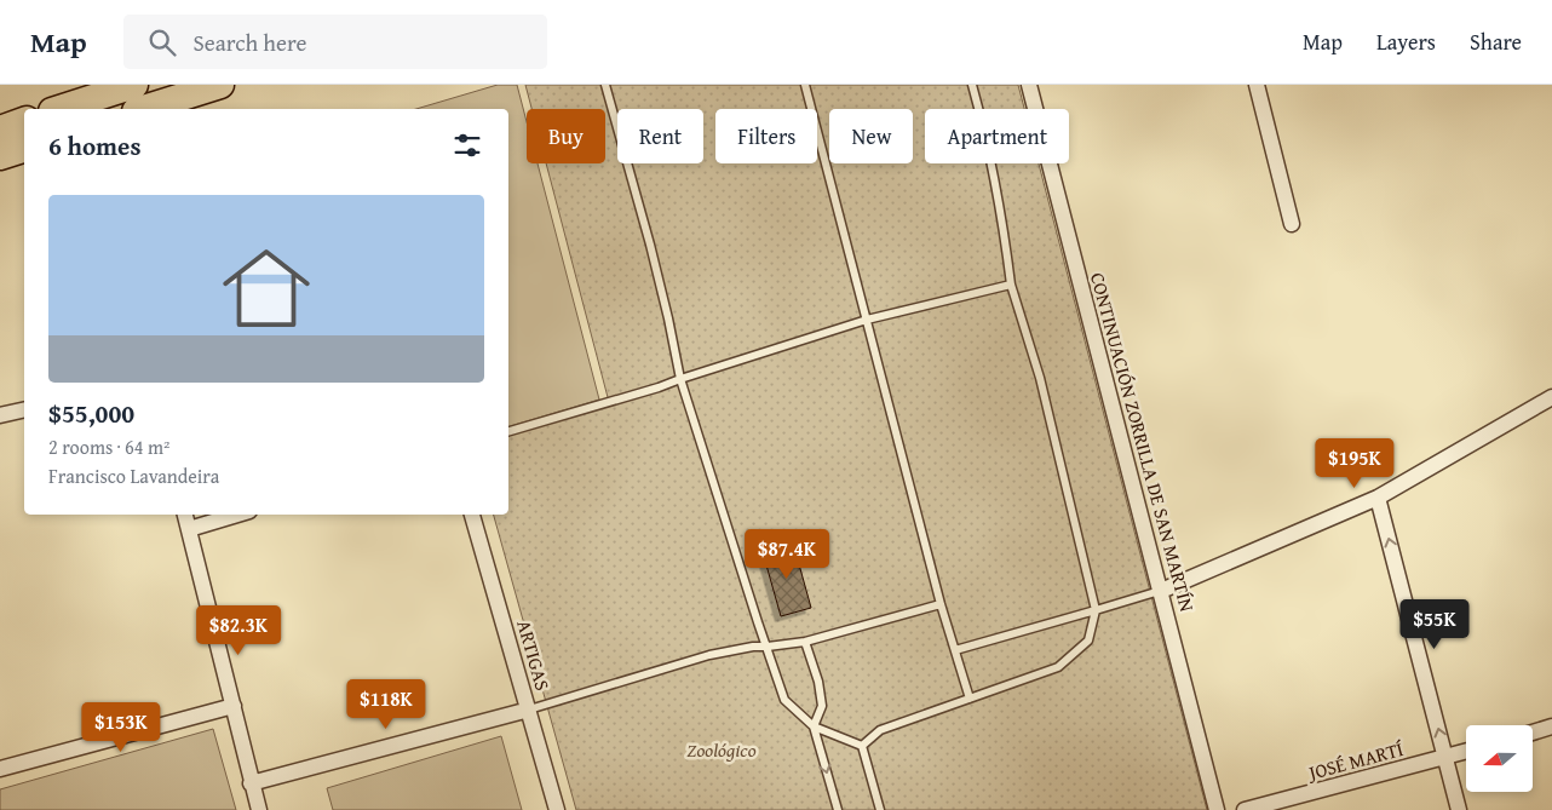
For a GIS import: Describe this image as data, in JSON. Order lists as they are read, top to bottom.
{
  "streets": {
    "street": ["CONTINUACIÓN ZORRILLA DE SAN MARTÍN", "ARTIGAS", "JOSÉ MARTÍ"]
  },
  "parks": ["Zoológico"],
  "north": "left",
  "page": {
    "header": "Map",
    "search": "Search here",
    "nav": ["Map", "Layers", "Share"],
    "chip": [
      "Buy",
      "Rent",
      "Filters",
      "New",
      "Apartment"
    ],
    "heading": "6 homes",
    "list": [
      {
        "name": "$55,000",
        "note": "2 rooms · 64 m² · Francisco Lavandeira"
      }
    ],
    "price": [
      "$195K",
      "$87.4K",
      "$55K",
      "$82.3K",
      "$118K",
      "$153K"
    ]
  }
}
